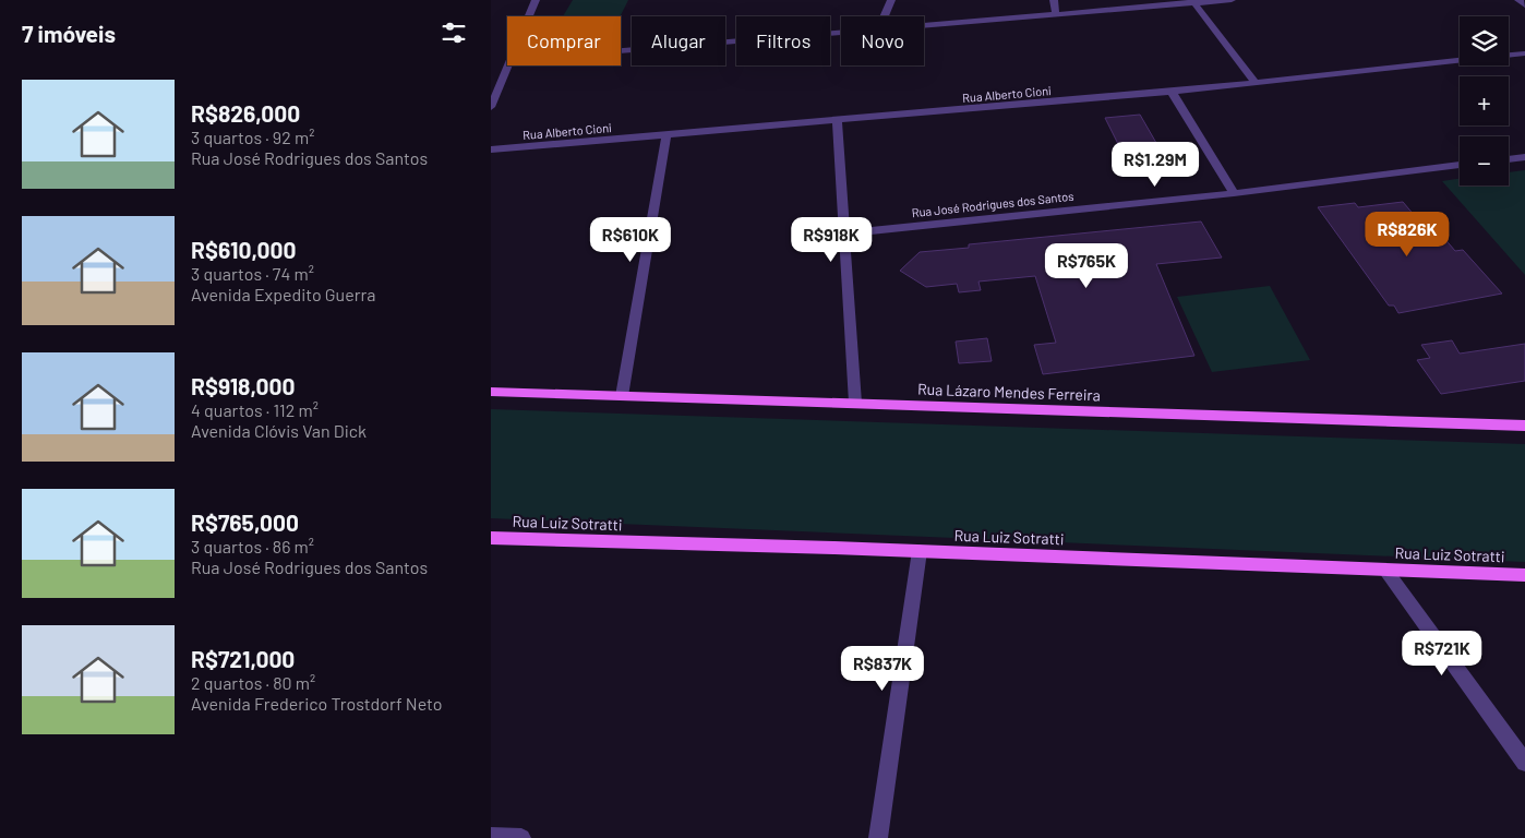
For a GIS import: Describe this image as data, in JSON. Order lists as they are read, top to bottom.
{
  "streets": {
    "main road": ["Rua Lázaro Mendes Ferreira", "Rua Luiz Sotratti"],
    "street": ["Rua Alberto Cioni", "Rua José Rodrigues dos Santos"]
  },
  "page": {
    "heading": "7 imóveis",
    "map_buttons": ["+", "−"],
    "chip": [
      "Comprar",
      "Alugar",
      "Filtros",
      "Novo"
    ],
    "list": [
      {
        "name": "R$826,000",
        "note": "3 quartos · 92 m² · Rua José Rodrigues dos Santos"
      },
      {
        "name": "R$610,000",
        "note": "3 quartos · 74 m² · Avenida Expedito Guerra"
      },
      {
        "name": "R$918,000",
        "note": "4 quartos · 112 m² · Avenida Clóvis Van Dick"
      },
      {
        "name": "R$765,000",
        "note": "3 quartos · 86 m² · Rua José Rodrigues dos Santos"
      },
      {
        "name": "R$721,000",
        "note": "2 quartos · 80 m² · Avenida Frederico Trostdorf Neto"
      }
    ],
    "price": [
      "R$1.29M",
      "R$826K",
      "R$610K",
      "R$918K",
      "R$765K",
      "R$721K",
      "R$837K"
    ]
  }
}
